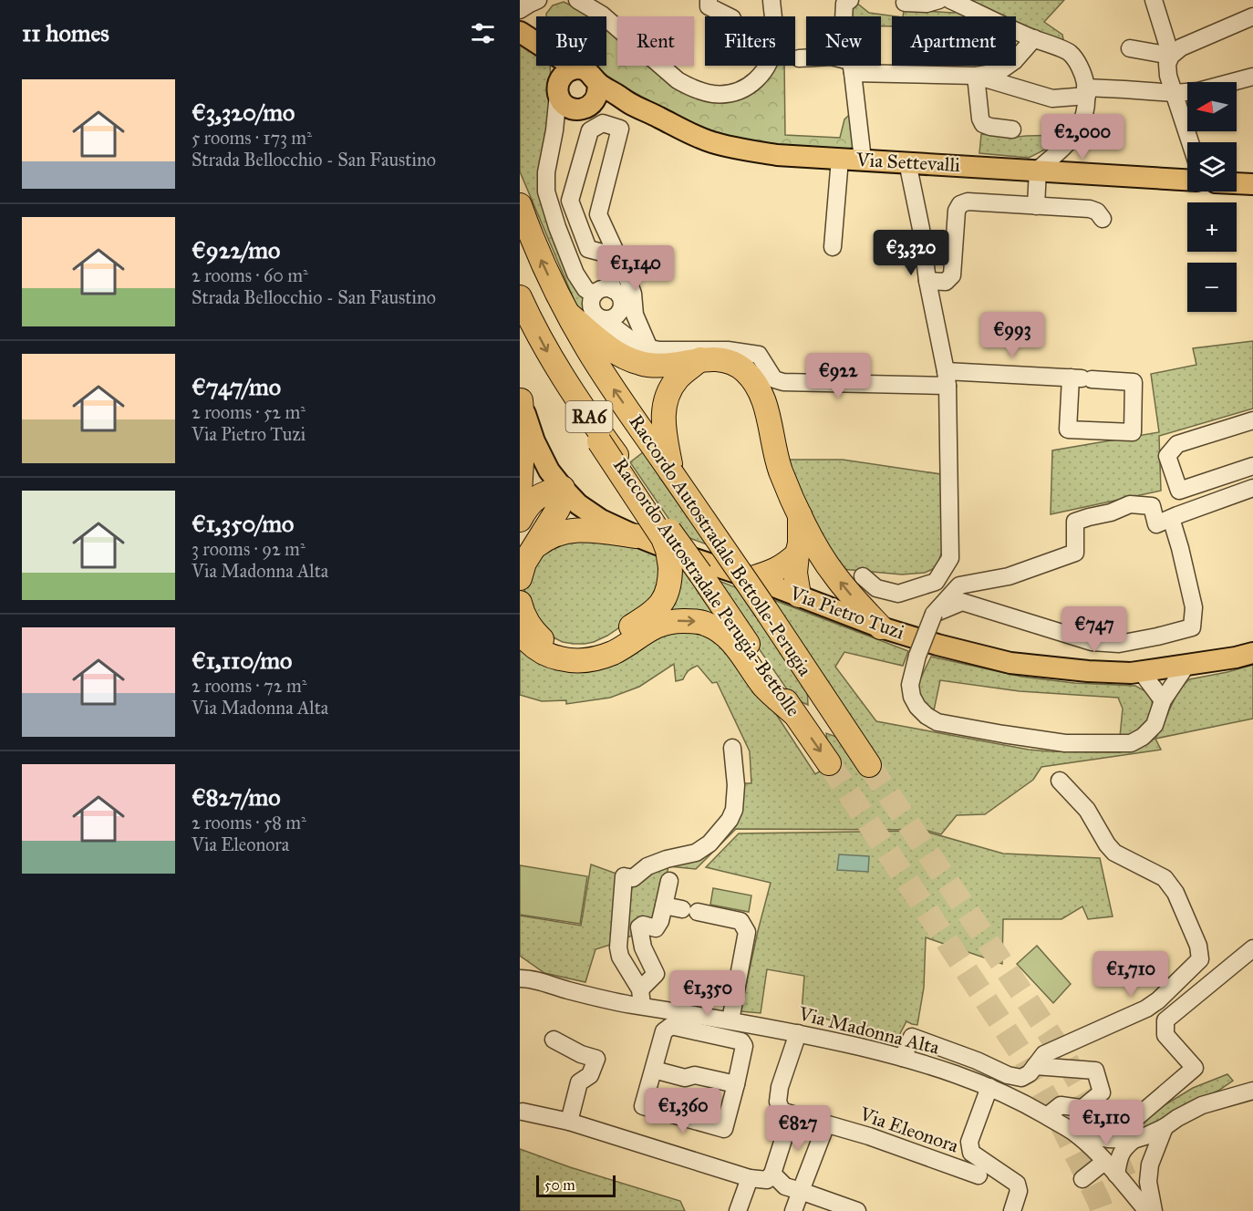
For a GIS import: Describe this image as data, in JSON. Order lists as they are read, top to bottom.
{
  "streets": {
    "highway": ["RA6", "Raccordo Autostradale Bettolle-Perugia", "Raccordo Autostradale Perugia-Bettolle"],
    "main road": ["Via Settevalli", "Via Pietro Tuzi"],
    "street": ["Via Madonna Alta", "Via Eleonora"]
  },
  "one_way": ["Raccordo Autostradale Bettolle-Perugia"],
  "scale_bar": "50 m",
  "north": "left",
  "page": {
    "heading": "11 homes",
    "chip": [
      "Buy",
      "Rent",
      "Filters",
      "New",
      "Apartment"
    ],
    "list": [
      {
        "name": "€3,320/mo",
        "note": "5 rooms · 173 m² · Strada Bellocchio - San Faustino"
      },
      {
        "name": "€922/mo",
        "note": "2 rooms · 60 m² · Strada Bellocchio - San Faustino"
      },
      {
        "name": "€747/mo",
        "note": "2 rooms · 52 m² · Via Pietro Tuzi"
      },
      {
        "name": "€1,350/mo",
        "note": "3 rooms · 92 m² · Via Madonna Alta"
      },
      {
        "name": "€1,110/mo",
        "note": "2 rooms · 72 m² · Via Madonna Alta"
      },
      {
        "name": "€827/mo",
        "note": "2 rooms · 58 m² · Via Eleonora"
      }
    ],
    "map_buttons": ["+", "−"],
    "price": [
      "€2,000",
      "€3,320",
      "€1,140",
      "€993",
      "€922",
      "€747",
      "€1,710",
      "€1,350",
      "€1,360",
      "€1,110",
      "€827"
    ],
    "scale": "50 m"
  }
}
